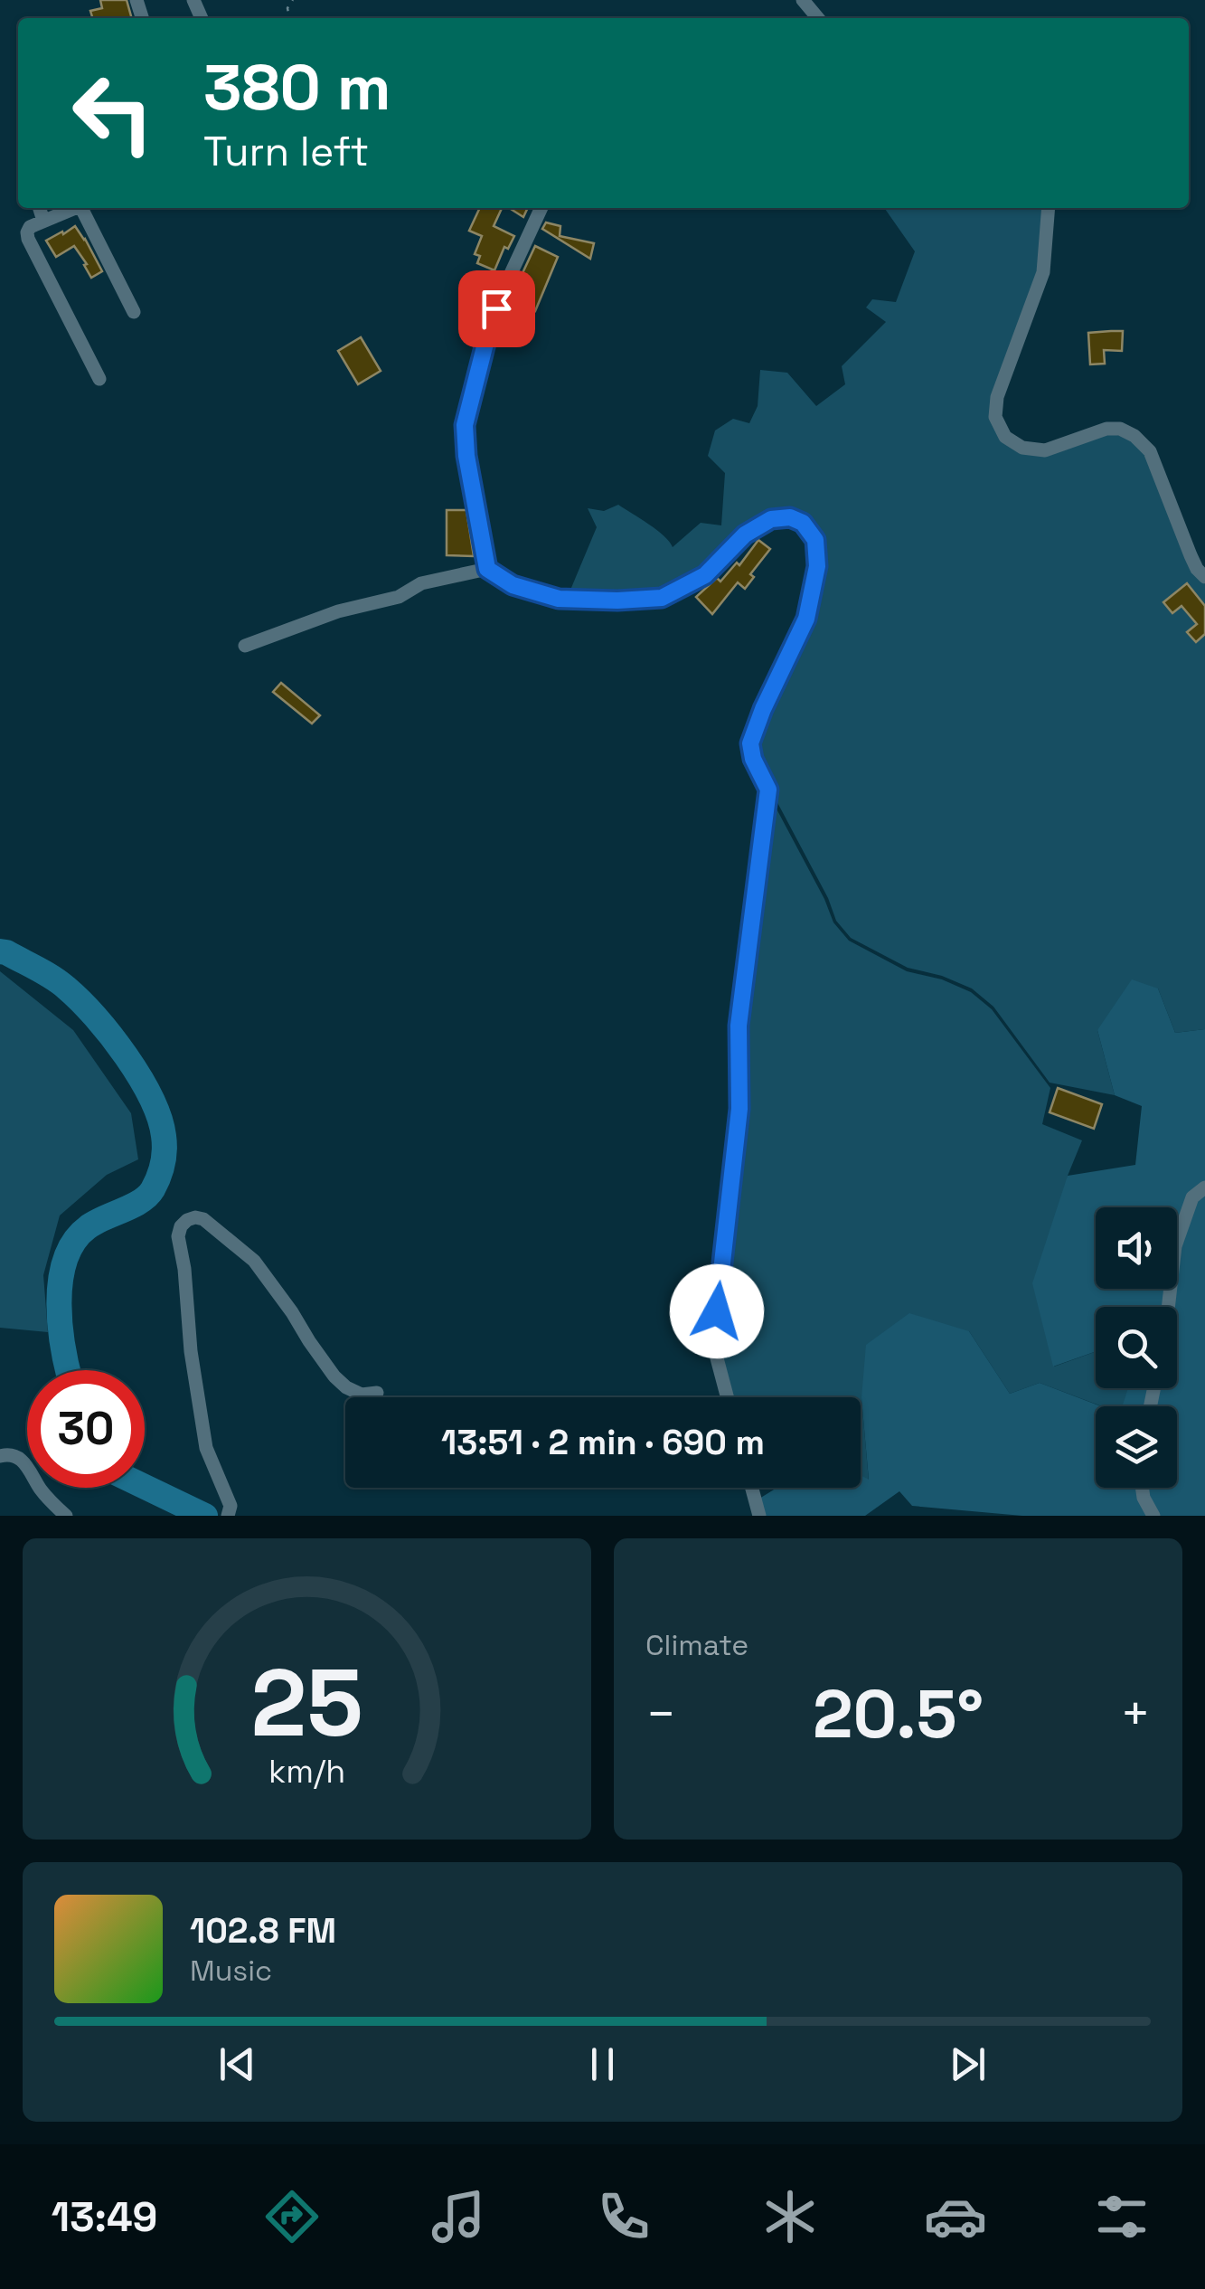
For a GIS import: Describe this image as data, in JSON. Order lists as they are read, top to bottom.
{
  "page": {
    "turn": ["380 m", "Turn left"],
    "limit": "30",
    "trip": "13:51 · 2 min · 690 m",
    "tile": "Climate",
    "heat": ["−", "20.5°", "+"],
    "song": ["102.8 FM", "Music"],
    "tabs": "13:49",
    "gauge": ["25", "km/h"]
  }
}
